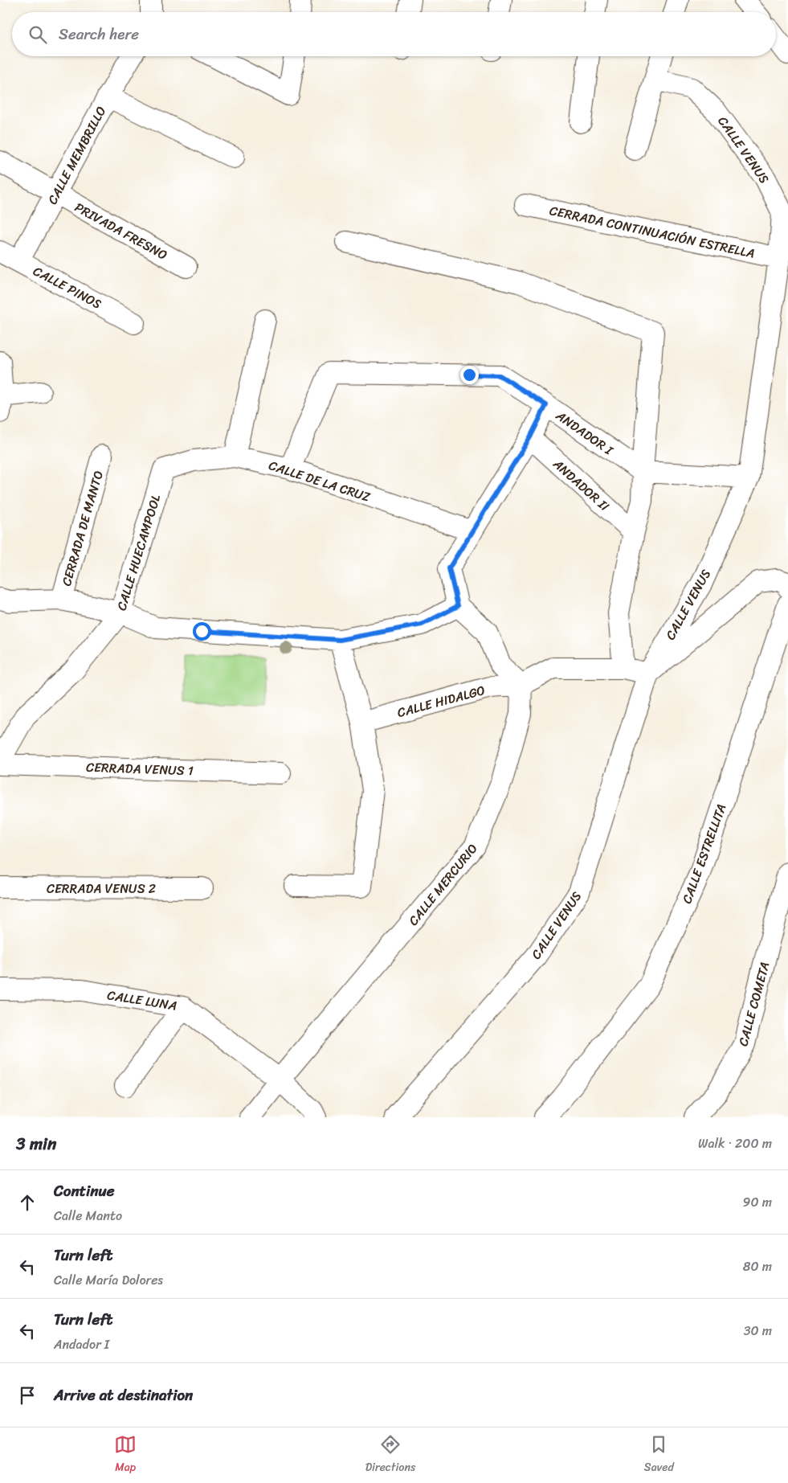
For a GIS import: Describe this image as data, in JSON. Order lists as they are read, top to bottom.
{
  "streets": {
    "street": [
      "CALLE VENUS",
      "CALLE MEMBRILLO",
      "PRIVADA FRESNO",
      "CERRADA CONTINUACIÓN ESTRELLA",
      "CALLE PINOS",
      "ANDADOR I",
      "CALLE DE LA CRUZ",
      "ANDADOR II",
      "CERRADA DE MANTO",
      "CALLE HUECAMPOOL",
      "CALLE HIDALGO",
      "CERRADA VENUS 1",
      "CALLE ESTRELLITA",
      "CALLE MERCURIO",
      "CERRADA VENUS 2",
      "CALLE LUNA",
      "CALLE COMETA"
    ]
  },
  "crossings": [
    ["CALLE VENUS", "CERRADA CONTINUACIÓN ESTRELLA"],
    ["CALLE MEMBRILLO", "PRIVADA FRESNO"],
    ["CALLE MEMBRILLO", "CALLE PINOS"],
    ["ANDADOR I", "CALLE DE LA CRUZ"],
    ["CALLE DE LA CRUZ", "CALLE HUECAMPOOL"],
    ["CALLE HIDALGO", "CALLE MERCURIO"],
    ["CALLE MERCURIO", "CALLE LUNA"]
  ],
  "page": {
    "search": "Search here",
    "heading": ["3 min", "Walk · 200 m"],
    "list": [
      ["Continue", "Calle Manto", "90 m"],
      ["Turn left", "Calle María Dolores", "80 m"],
      ["Turn left", "Andador I", "30 m"],
      "Arrive at destination"
    ],
    "nav": ["Map", "Directions", "Saved"]
  }
}
